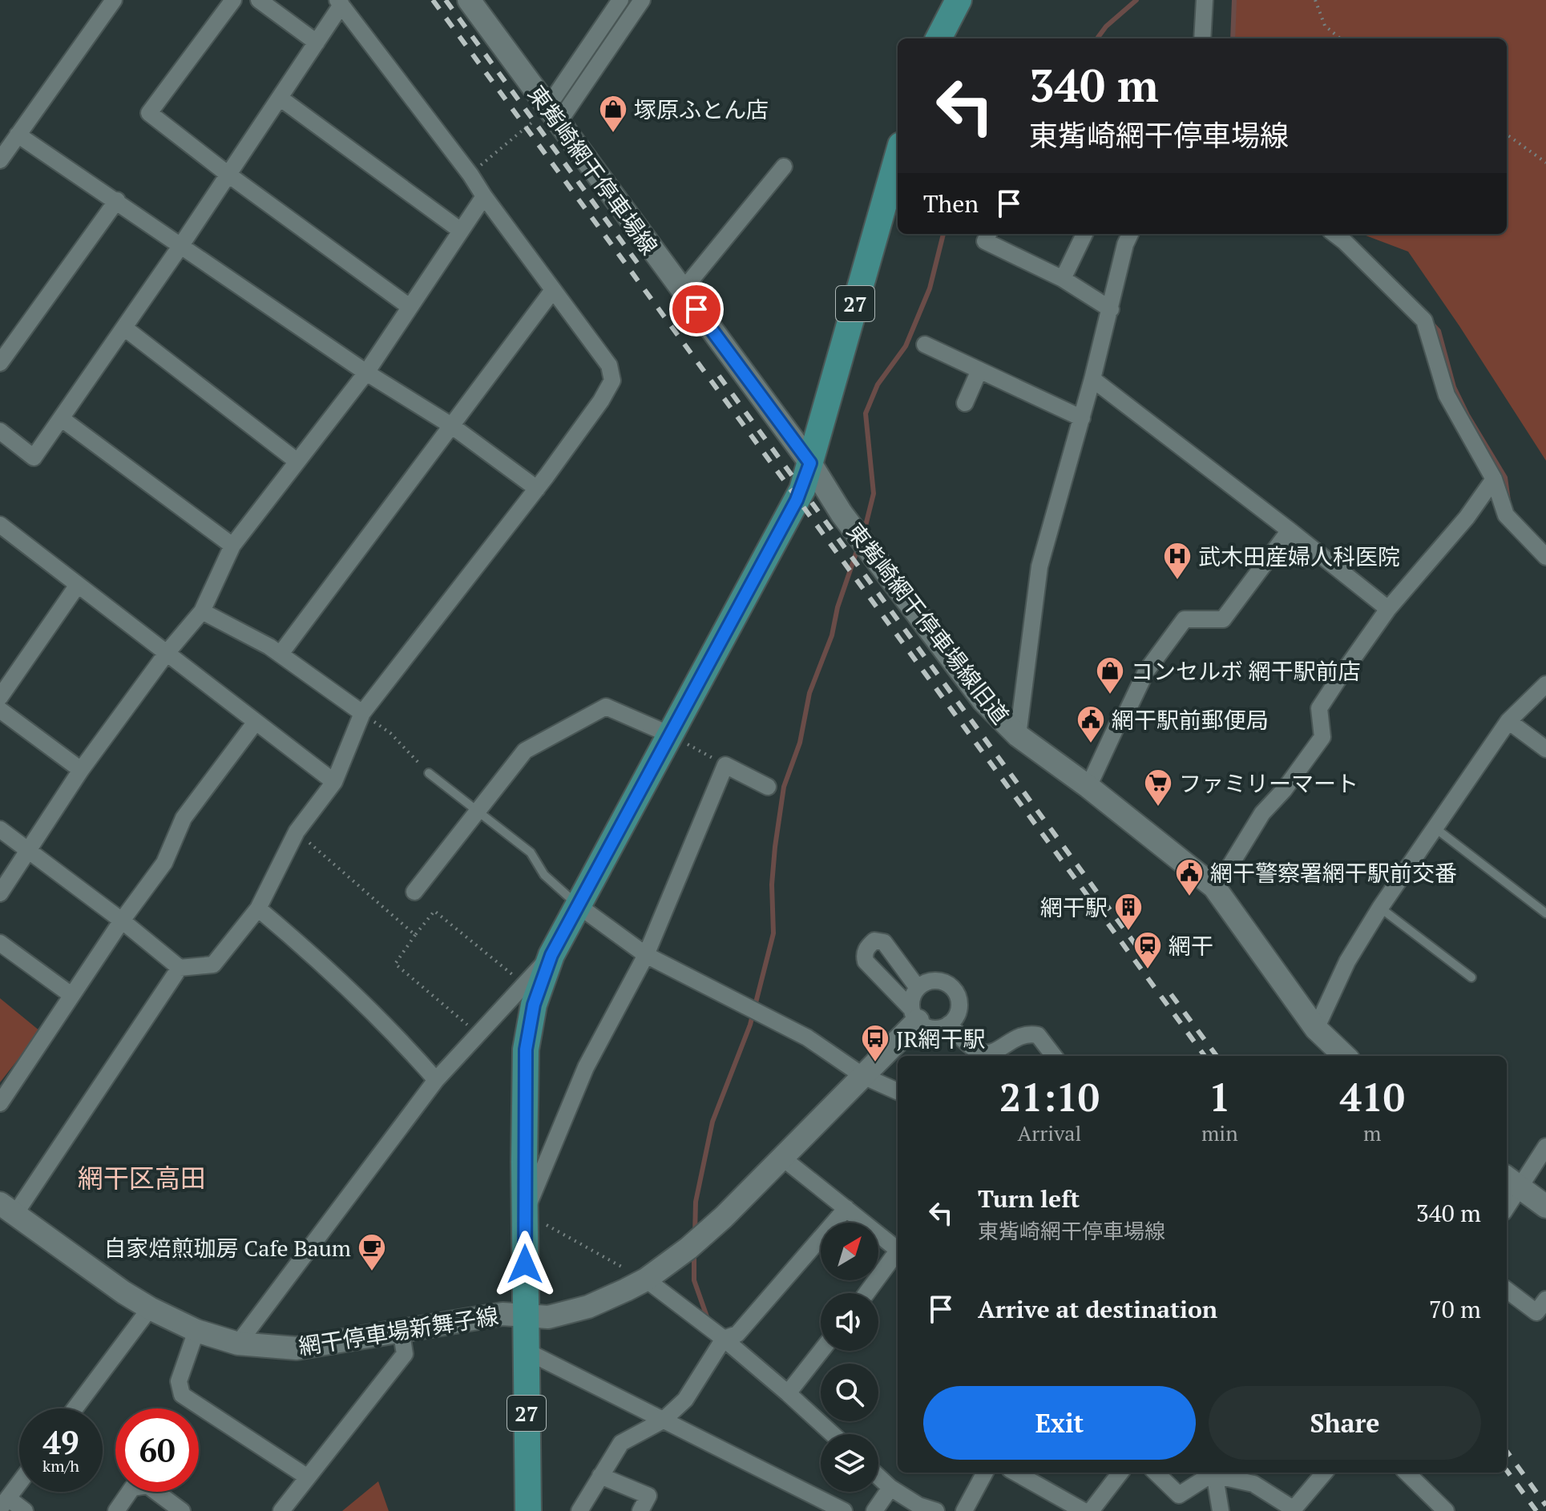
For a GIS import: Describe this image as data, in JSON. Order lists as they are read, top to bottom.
{
  "streets": {
    "main road": [
      "東觜崎網干停車場線",
      "27",
      "東觜崎網干停車場線旧道",
      "網干停車場新舞子線"
    ]
  },
  "crossings": [
    ["東觜崎網干停車場線", "27"],
    ["東觜崎網干停車場線", "東觜崎網干停車場線旧道"],
    ["27", "東觜崎網干停車場線旧道"],
    ["27", "網干停車場新舞子線"]
  ],
  "districts": ["網干区高田"],
  "places": {
    "shop": ["塚原ふとん店", "コンセルボ 網干駅前店"],
    "hospital": ["武木田産婦人科医院"],
    "public building": ["網干駅前郵便局", "網干警察署網干駅前交番"],
    "supermarket": ["ファミリーマート"],
    "building": ["網干駅"],
    "station": ["網干"],
    "bus stop": ["JR網干駅"],
    "cafe": ["自家焙煎珈房 Cafe Baum"]
  },
  "north": "top right",
  "page": {
    "turn": ["340 m", "東觜崎網干停車場線"],
    "then": "Then",
    "eta": [
      "21:10",
      "Arrival",
      "1",
      "min",
      "410",
      "m"
    ],
    "list": [
      {
        "name": "Turn left",
        "note": "東觜崎網干停車場線",
        "value": "340 m"
      },
      {
        "name": "Arrive at destination",
        "value": "70 m"
      }
    ],
    "buttons": ["Exit", "Share"],
    "speed": "49 km/h",
    "limit": "60"
  }
}
